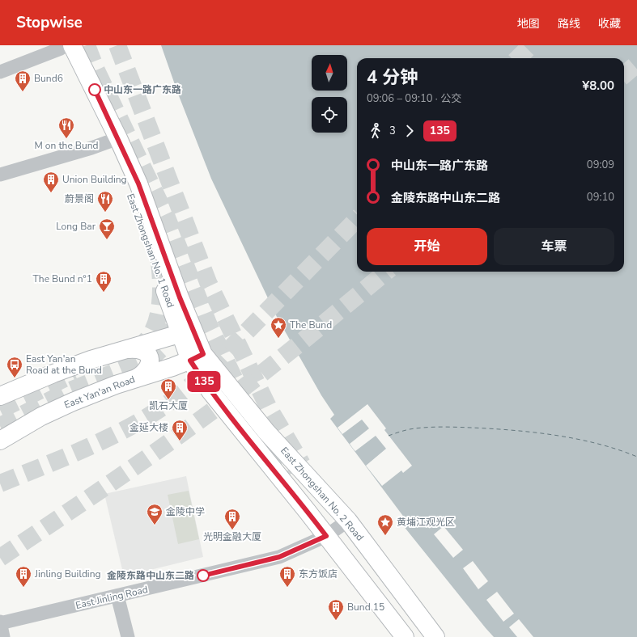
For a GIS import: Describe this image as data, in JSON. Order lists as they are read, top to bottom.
{
  "streets": {
    "main road": ["East Zhongshan No. 1 Road", "East Yan'an Road", "East Zhongshan No. 2 Road"],
    "street": ["East Jinling Road"]
  },
  "crossings": [
    ["East Zhongshan No. 1 Road", "East Yan'an Road"],
    ["East Zhongshan No. 1 Road", "East Zhongshan No. 2 Road"],
    ["East Yan'an Road", "East Zhongshan No. 2 Road"],
    ["East Zhongshan No. 2 Road", "East Jinling Road"]
  ],
  "places": {
    "other": ["中山东一路广东路", "金陵东路中山东二路"],
    "building": [
      "Bund6",
      "Union Building",
      "The Bund n°1",
      "凯石大厦",
      "金延大楼",
      "光明金融大厦",
      "Jinling Building",
      "东方饭店",
      "Bund 15"
    ],
    "restaurant": ["M on the Bund", "蔚景阁"],
    "bar": ["Long Bar"],
    "place": ["The Bund", "黄埔江观光区"],
    "bus stop": ["East Yan'an Road at the Bund"],
    "school or university": ["金陵中学"]
  },
  "lines": ["bus line 135"],
  "north": "top",
  "page": {
    "header": "Stopwise",
    "nav": ["地图", "路线", "收藏"],
    "on_map": "135",
    "heading": ["4 分钟", "09:06 – 09:10 · 公交", "¥8.00"],
    "legs": ["3", "135"],
    "list": [
      {
        "name": "中山东一路广东路",
        "value": "09:09"
      },
      {
        "name": "金陵东路中山东二路",
        "value": "09:10"
      }
    ],
    "buttons": ["开始", "车票"]
  }
}
